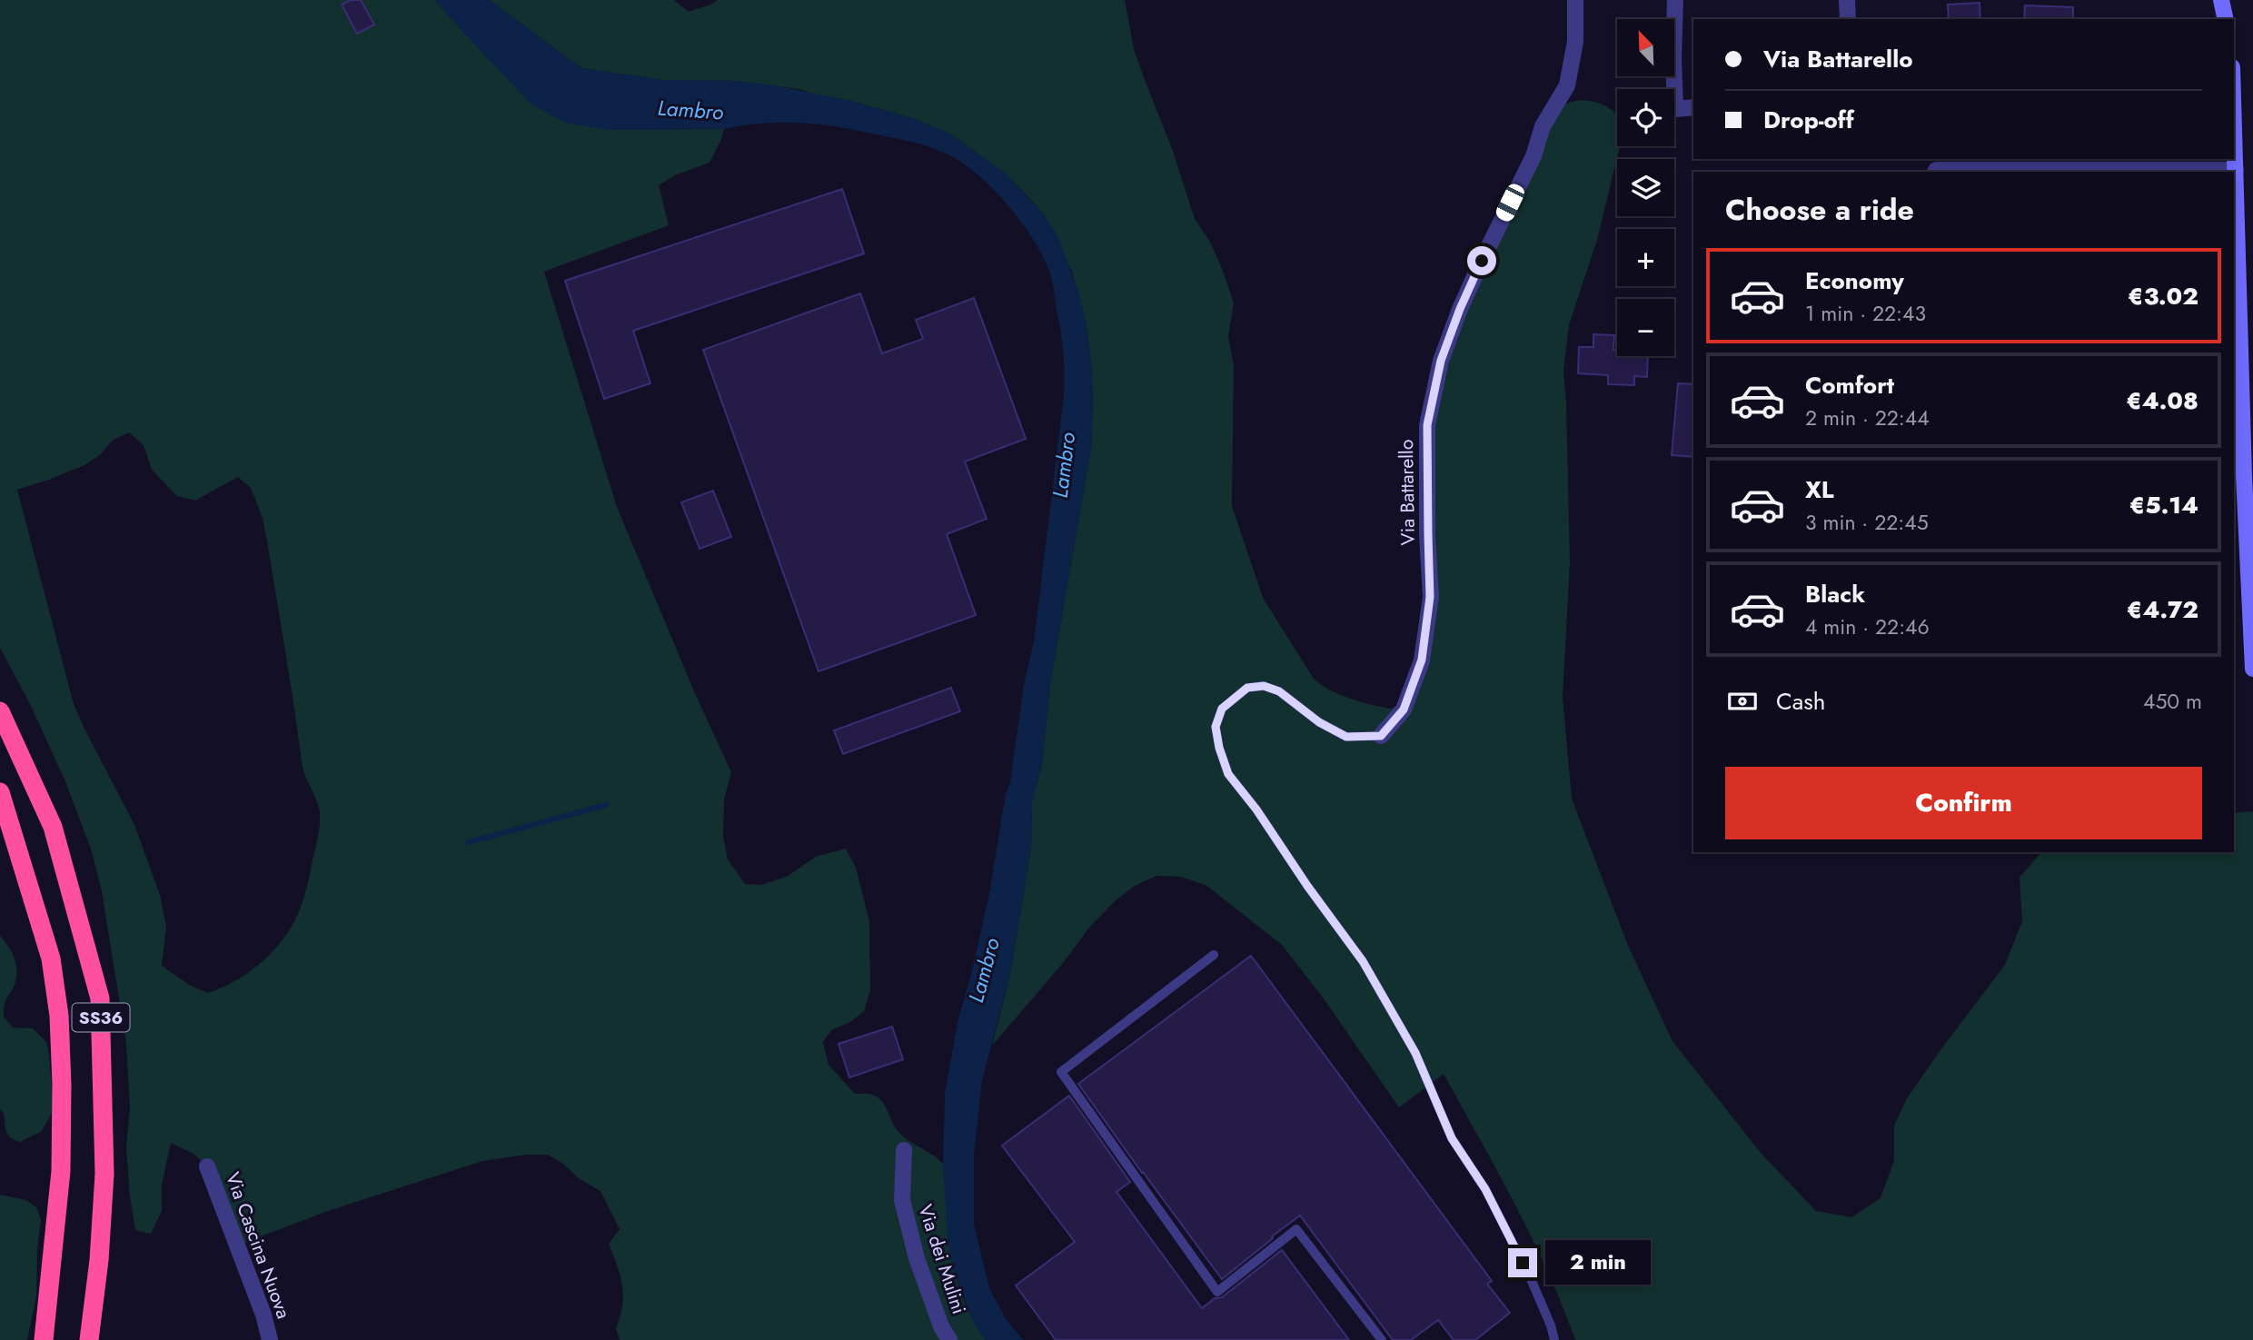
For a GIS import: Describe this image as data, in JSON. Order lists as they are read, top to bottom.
{
  "streets": {
    "highway": ["SS36"],
    "street": ["Via Battarello", "Via Cascina Nuova", "Via dei Mulini"]
  },
  "water": ["Lambro"],
  "north": "top left",
  "page": {
    "map_buttons": ["+", "−"],
    "banner": ["Via Battarello", "Drop-off"],
    "heading": "Choose a ride",
    "list": [
      {
        "name": "Economy",
        "note": "1 min · 22:43",
        "value": "€3.02"
      },
      {
        "name": "Comfort",
        "note": "2 min · 22:44",
        "value": "€4.08"
      },
      {
        "name": "XL",
        "note": "3 min · 22:45",
        "value": "€5.14"
      },
      {
        "name": "Black",
        "note": "4 min · 22:46",
        "value": "€4.72"
      }
    ],
    "pay": ["Cash", "450 m"],
    "buttons": "Confirm",
    "bubble": "2 min"
  }
}
